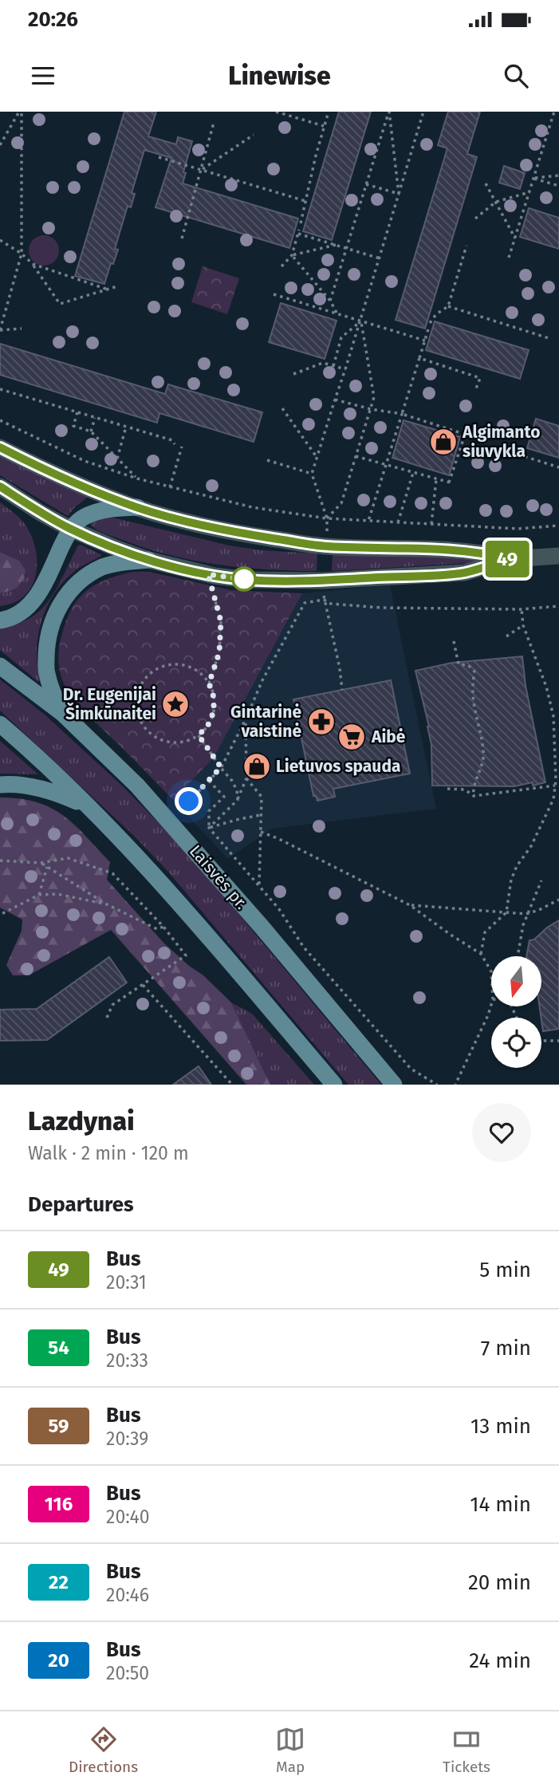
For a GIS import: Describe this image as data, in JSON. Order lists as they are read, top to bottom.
{
  "streets": {
    "main road": ["Laisvės pr."]
  },
  "places": {
    "shop": ["Algimanto siuvykla", "Lietuvos spauda"],
    "place": ["Dr. Eugenijai Šimkūnaitei"],
    "pharmacy": ["Gintarinė vaistinė"],
    "supermarket": ["Aibė"]
  },
  "lines": ["bus line 49"],
  "north": "bottom",
  "page": {
    "status": "20:26",
    "header": "Linewise",
    "on_map": "49",
    "heading": [
      ["Lazdynai", "Walk · 2 min · 120 m"],
      "Departures"
    ],
    "list": [
      {
        "mark": "49",
        "name": "Bus",
        "note": "20:31",
        "value": "5 min"
      },
      {
        "mark": "54",
        "name": "Bus",
        "note": "20:33",
        "value": "7 min"
      },
      {
        "mark": "59",
        "name": "Bus",
        "note": "20:39",
        "value": "13 min"
      },
      {
        "mark": "116",
        "name": "Bus",
        "note": "20:40",
        "value": "14 min"
      },
      {
        "mark": "22",
        "name": "Bus",
        "note": "20:46",
        "value": "20 min"
      },
      {
        "mark": "20",
        "name": "Bus",
        "note": "20:50",
        "value": "24 min"
      }
    ],
    "tabs": ["Directions", "Map", "Tickets"]
  }
}
